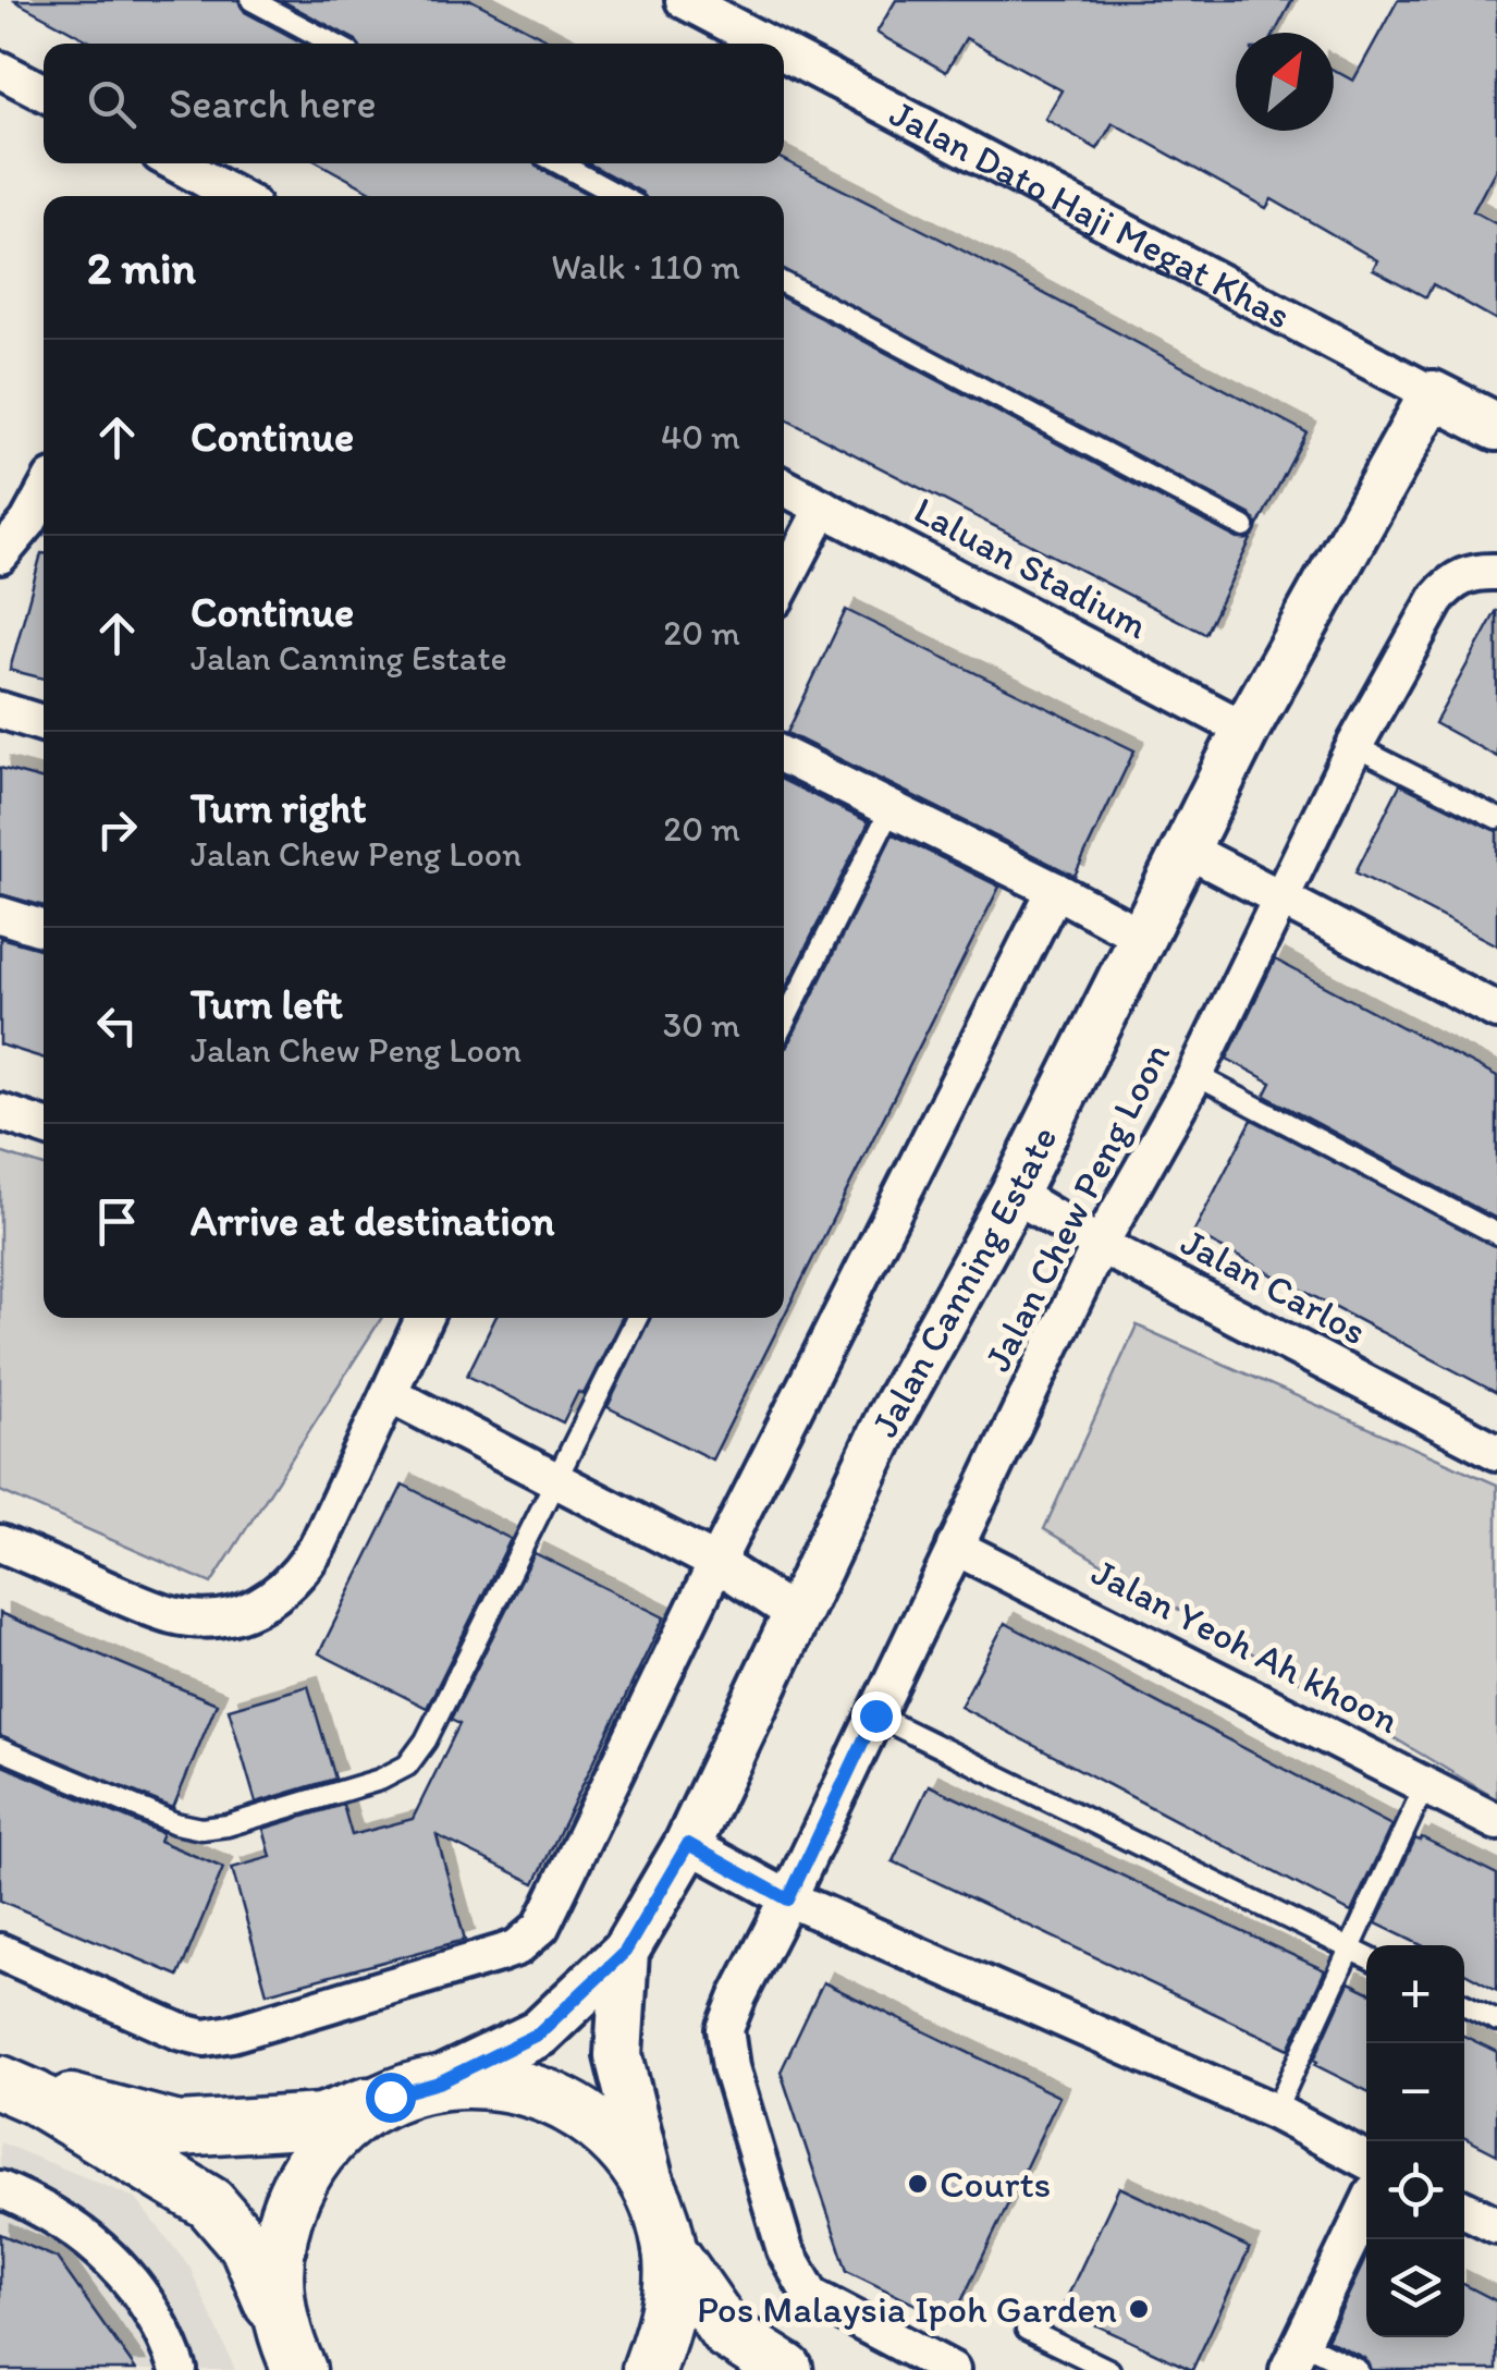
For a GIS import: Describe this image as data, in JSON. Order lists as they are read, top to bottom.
{
  "streets": {
    "street": [
      "Jalan Dato Haji Megat Khas",
      "Laluan Stadium",
      "Jalan Chew Peng Loon",
      "Jalan Canning Estate",
      "Jalan Carlos",
      "Jalan Yeoh Ah khoon"
    ]
  },
  "crossings": [
    ["Jalan Dato Haji Megat Khas", "Jalan Canning Estate"],
    ["Laluan Stadium", "Jalan Canning Estate"],
    ["Jalan Chew Peng Loon", "Jalan Carlos"],
    ["Jalan Chew Peng Loon", "Jalan Yeoh Ah khoon"],
    ["Jalan Canning Estate", "Jalan Carlos"]
  ],
  "places": ["Courts", "Pos Malaysia Ipoh Garden"],
  "north": "top right",
  "page": {
    "search": "Search here",
    "heading": ["2 min", "Walk · 110 m"],
    "list": [
      ["Continue", "40 m"],
      ["Continue", "Jalan Canning Estate", "20 m"],
      ["Turn right", "Jalan Chew Peng Loon", "20 m"],
      ["Turn left", "Jalan Chew Peng Loon", "30 m"],
      "Arrive at destination"
    ],
    "map_buttons": ["+", "−"]
  }
}
